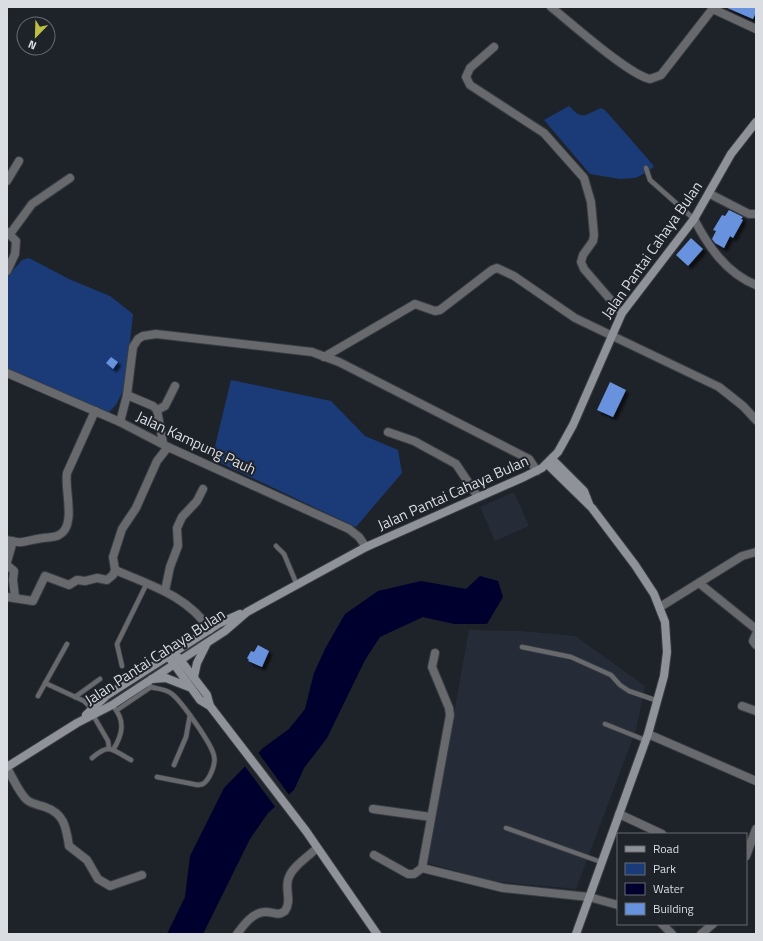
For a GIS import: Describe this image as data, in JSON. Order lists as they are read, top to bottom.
{
  "streets": {
    "street": ["Jalan Pantai Cahaya Bulan", "Jalan Kampung Pauh"]
  },
  "crossings": [
    ["Jalan Pantai Cahaya Bulan", "Jalan Kampung Pauh"]
  ],
  "legend": [
    "Road",
    "Park",
    "Water",
    "Building"
  ],
  "north": "bottom left"
}
